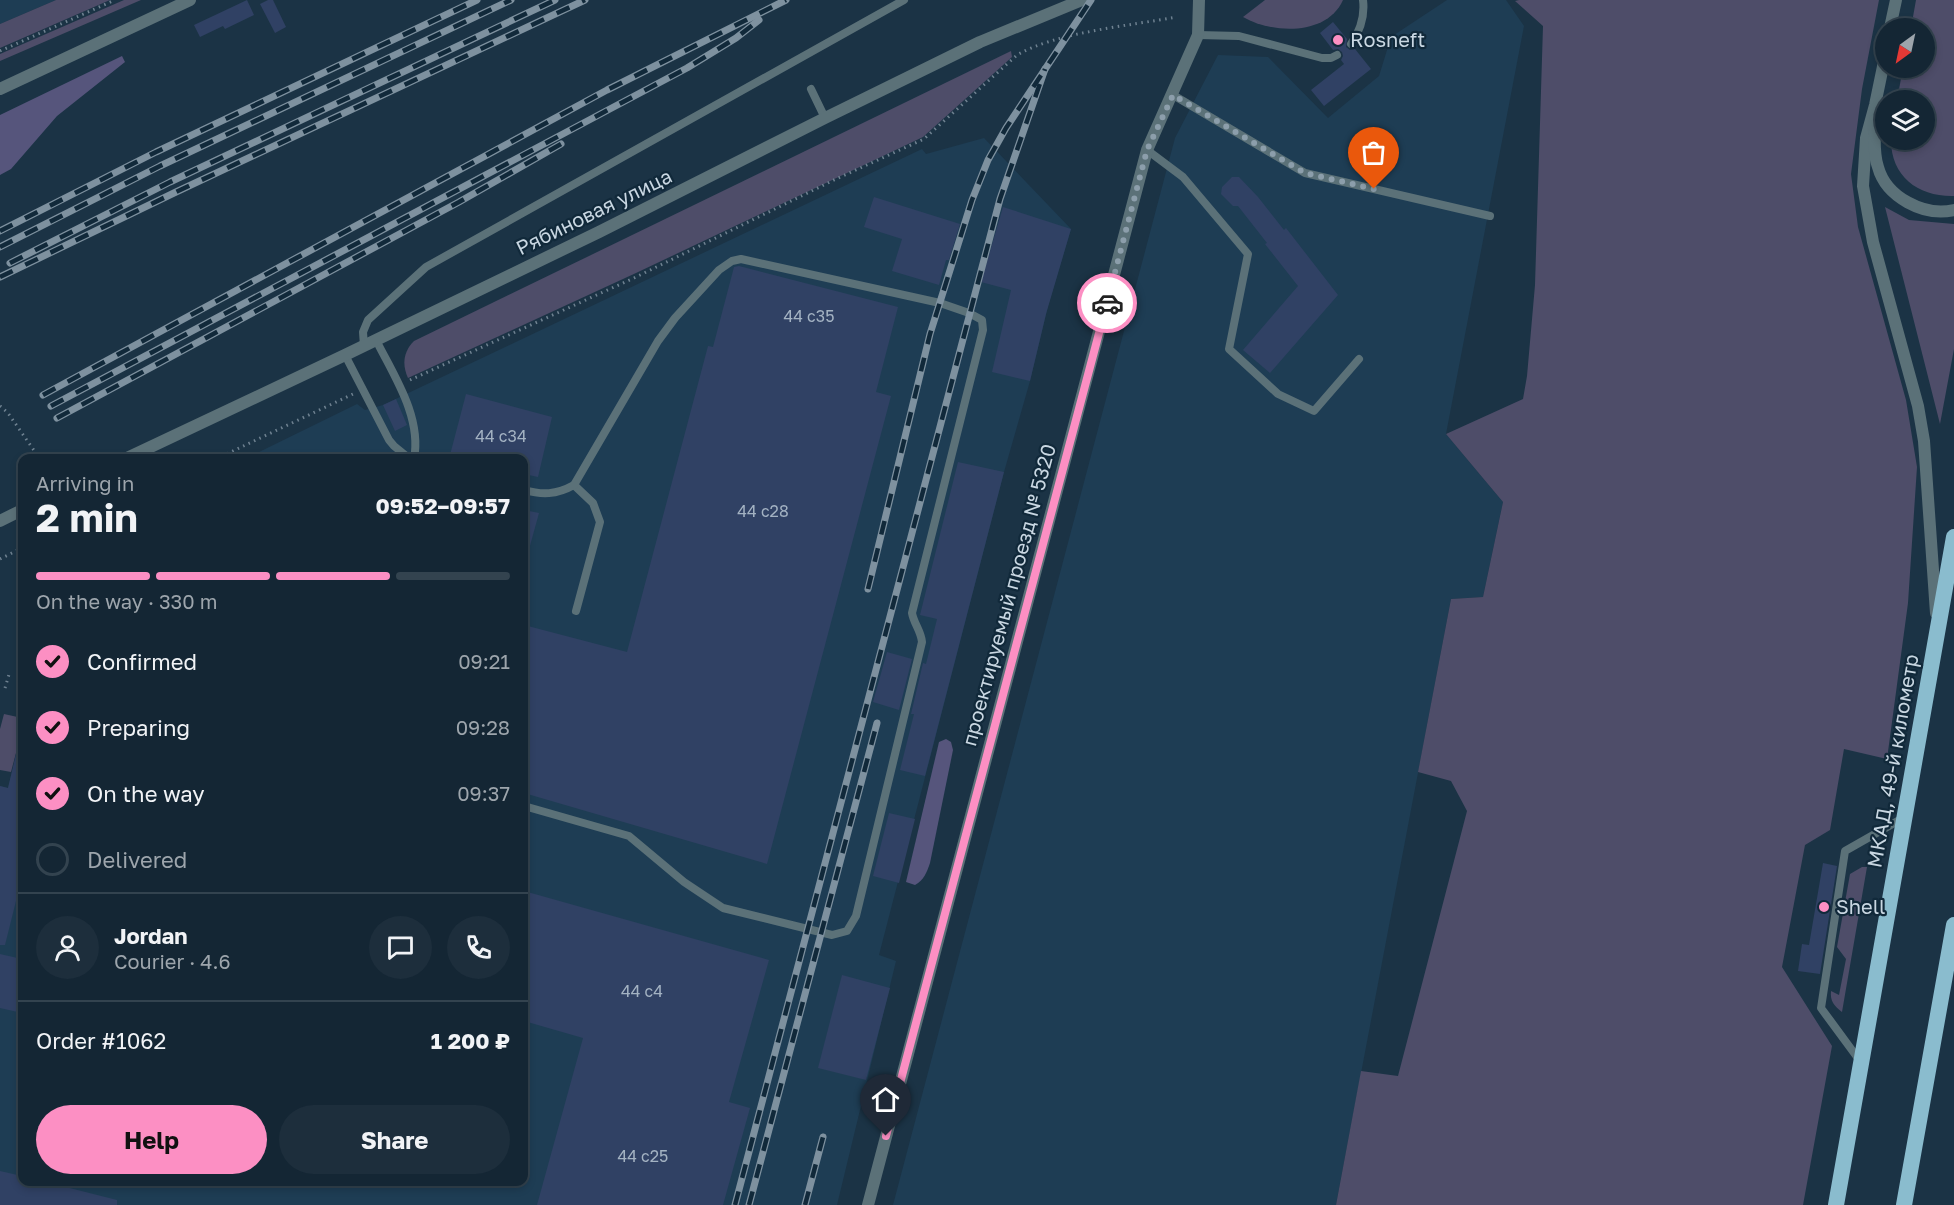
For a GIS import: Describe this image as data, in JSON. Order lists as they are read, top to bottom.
{
  "streets": {
    "highway": ["МКАД, 49-й километр"],
    "street": ["Рябиновая улица", "проектируемый проезд № 5320"]
  },
  "places": ["Rosneft", "Shell"],
  "house_numbers": [
    "44 с35",
    "44 с34",
    "44 с28",
    "44 с4",
    "44 с25"
  ],
  "north": "bottom left",
  "page": {
    "heading": ["2 min", "Arriving in", "09:52–09:57"],
    "panel": [
      "Jordan",
      "Courier · 4.6",
      "Order #1062",
      "1 200 ₽"
    ],
    "bar": "On the way · 330 m",
    "list": [
      ["Confirmed", "09:21"],
      ["Preparing", "09:28"],
      ["On the way", "09:37"],
      "Delivered"
    ],
    "buttons": ["Help", "Share"]
  }
}
